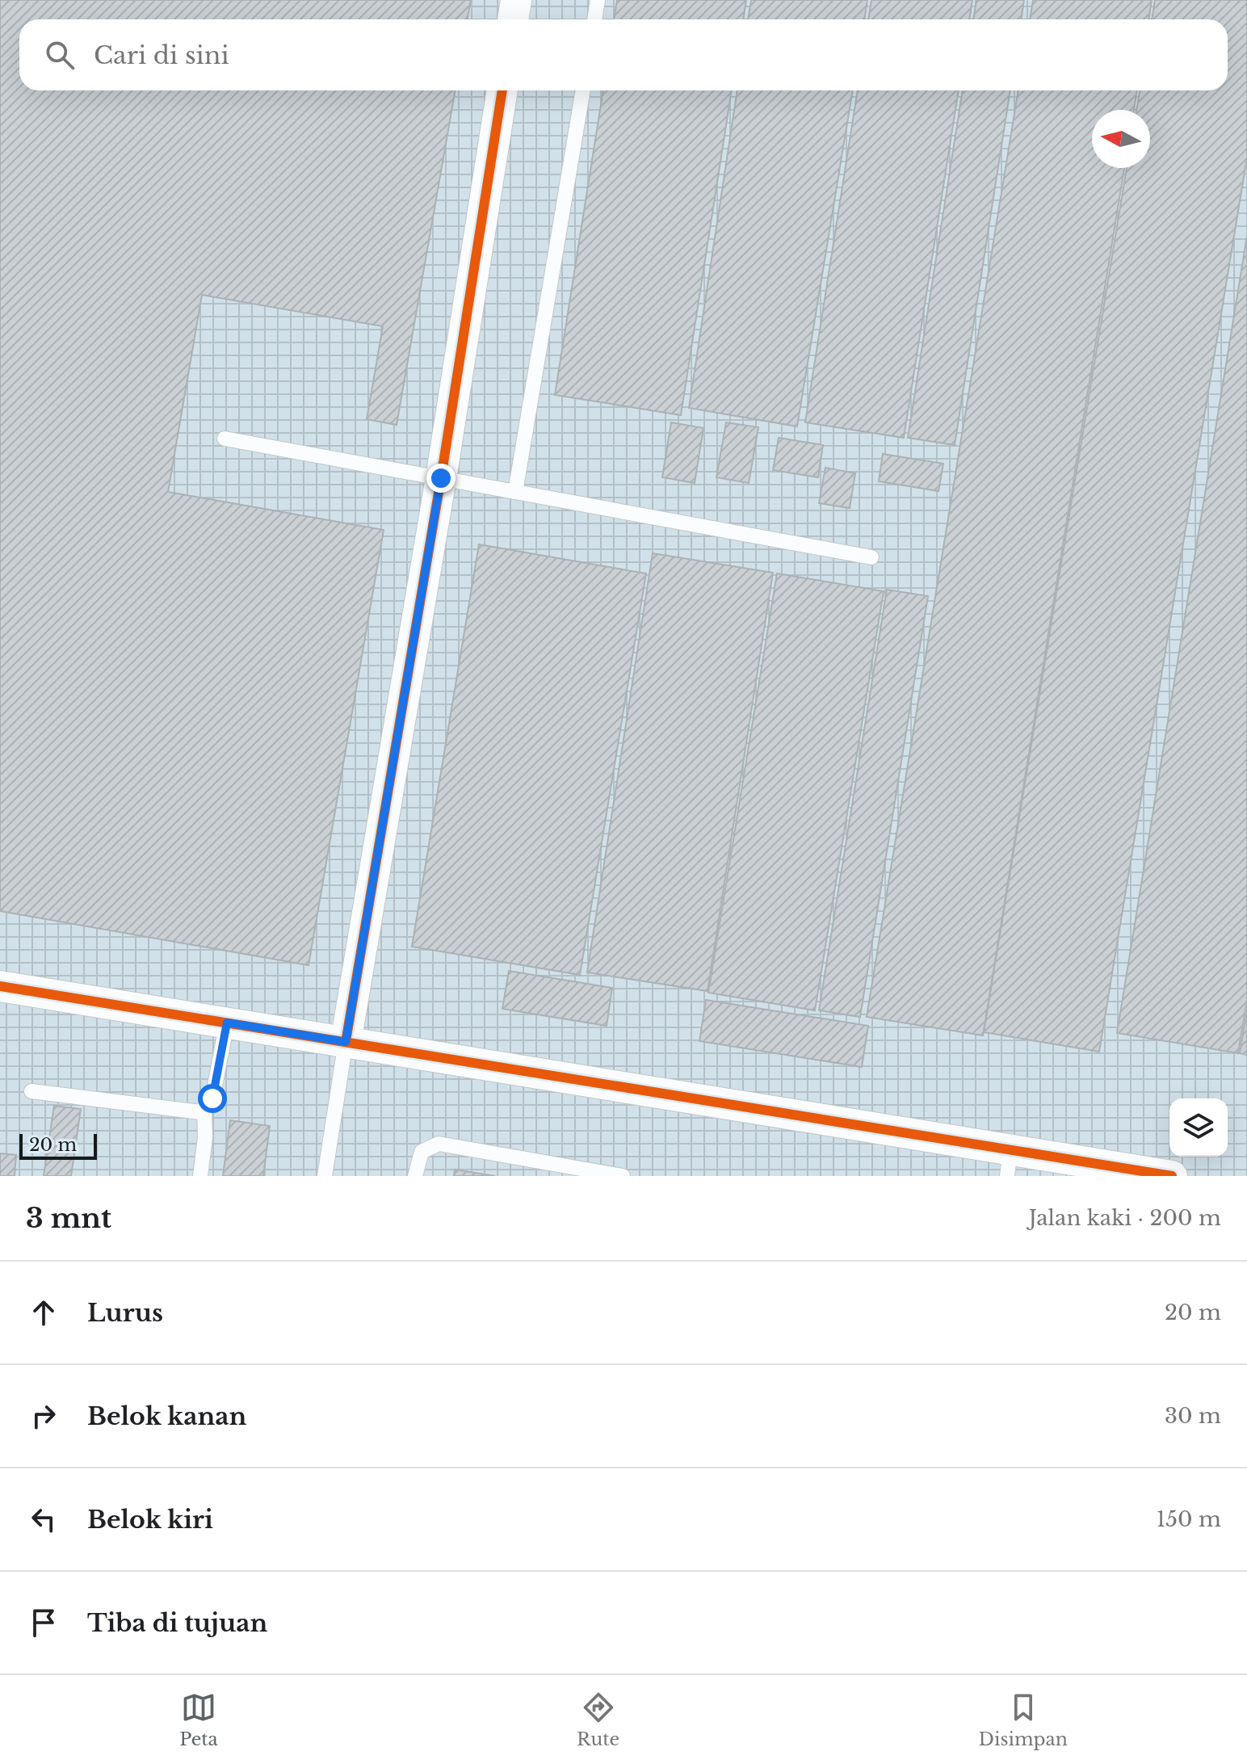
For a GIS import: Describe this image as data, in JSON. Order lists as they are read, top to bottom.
{
  "scale_bar": "20 m",
  "north": "left",
  "page": {
    "search": "Cari di sini",
    "scale": "20 m",
    "heading": ["3 mnt", "Jalan kaki · 200 m"],
    "list": [
      ["Lurus", "20 m"],
      ["Belok kanan", "30 m"],
      ["Belok kiri", "150 m"],
      "Tiba di tujuan"
    ],
    "nav": ["Peta", "Rute", "Disimpan"]
  }
}
